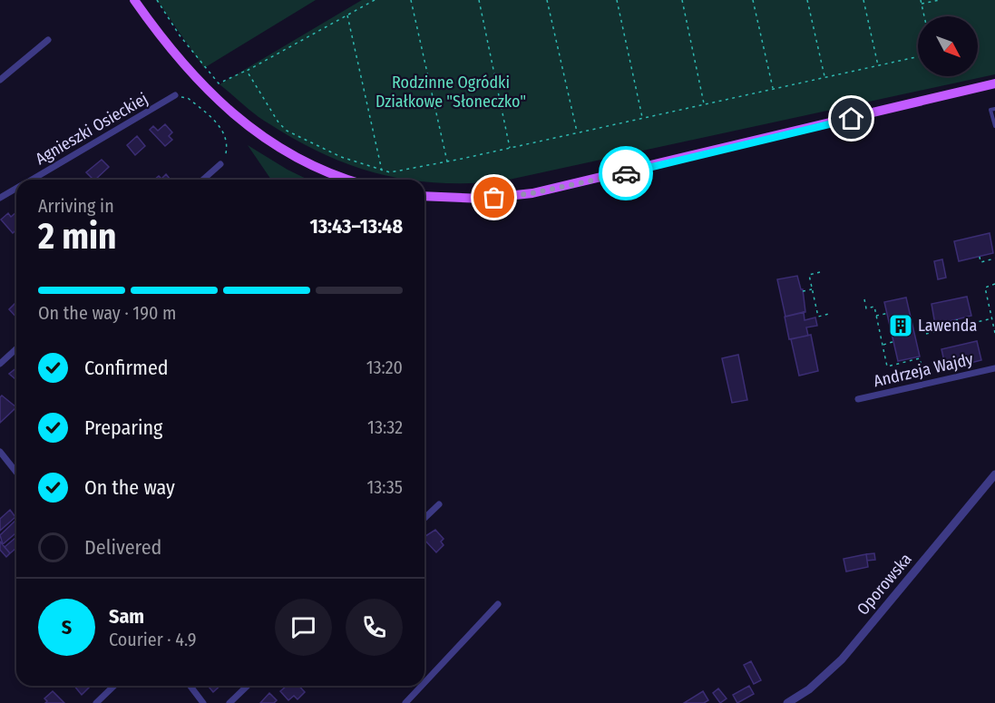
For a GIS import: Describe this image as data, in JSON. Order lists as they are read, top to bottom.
{
  "streets": {
    "street": ["Agnieszki Osieckiej", "Andrzeja Wajdy", "Oporowska"]
  },
  "parks": ["Rodzinne Ogródki Działkowe \"Słoneczko\""],
  "places": {
    "building": ["Lawenda"]
  },
  "north": "bottom right",
  "page": {
    "heading": ["2 min", "Arriving in", "13:43–13:48"],
    "panel": ["Sam", "Courier · 4.9"],
    "bar": "On the way · 190 m",
    "list": [
      ["Confirmed", "13:20"],
      ["Preparing", "13:32"],
      ["On the way", "13:35"],
      "Delivered"
    ],
    "round": "S"
  }
}
